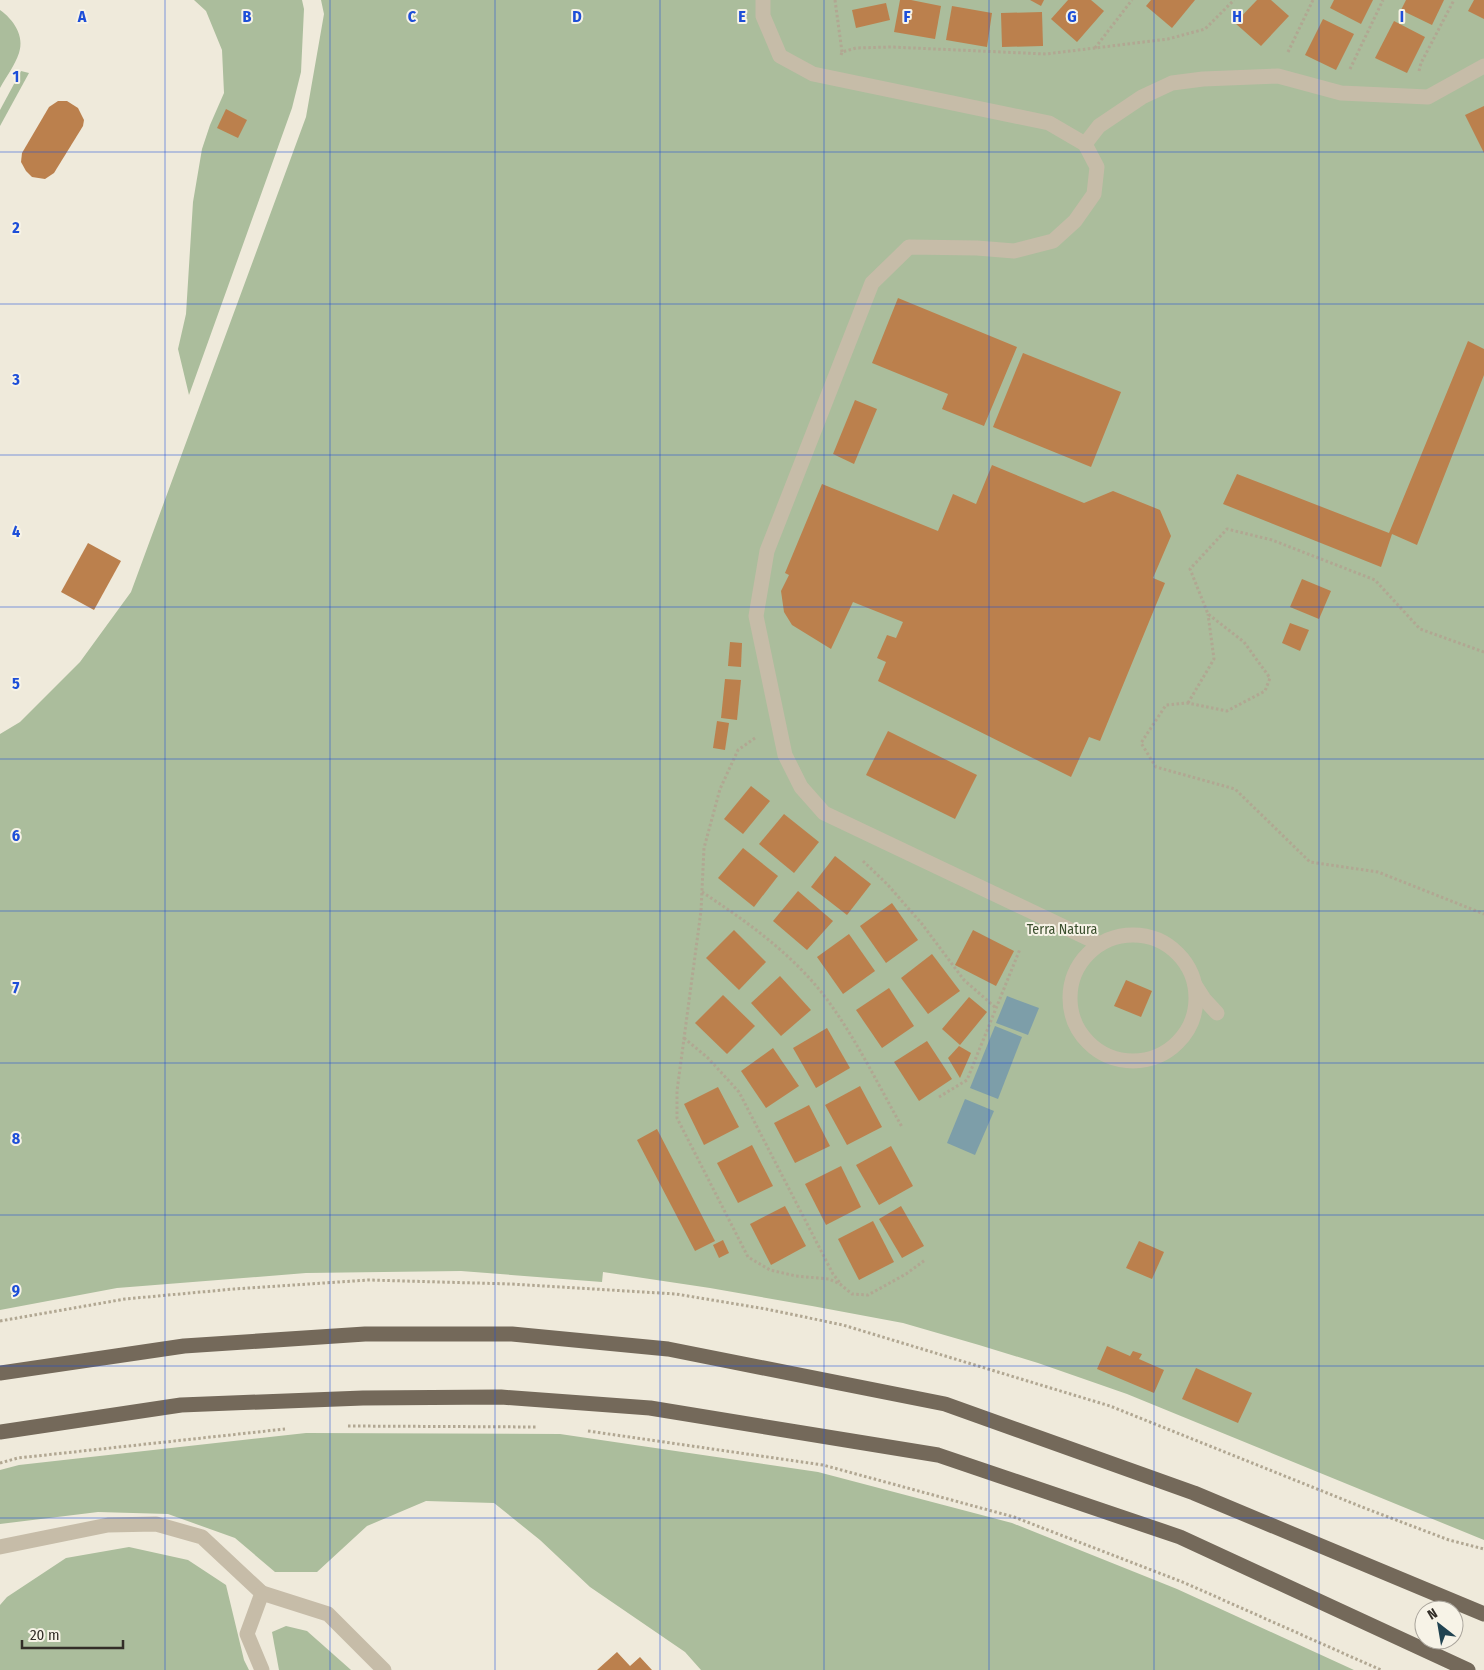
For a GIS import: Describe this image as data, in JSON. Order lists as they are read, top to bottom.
{
  "parks": ["Terra Natura"],
  "scale_bar": "20 m",
  "north": "top left",
  "grid": {
    "columns": [
      "A",
      "B",
      "C",
      "D",
      "E",
      "F",
      "G",
      "H",
      "I"
    ],
    "rows": [
      "1",
      "2",
      "3",
      "4",
      "5",
      "6",
      "7",
      "8",
      "9"
    ]
  }
}
